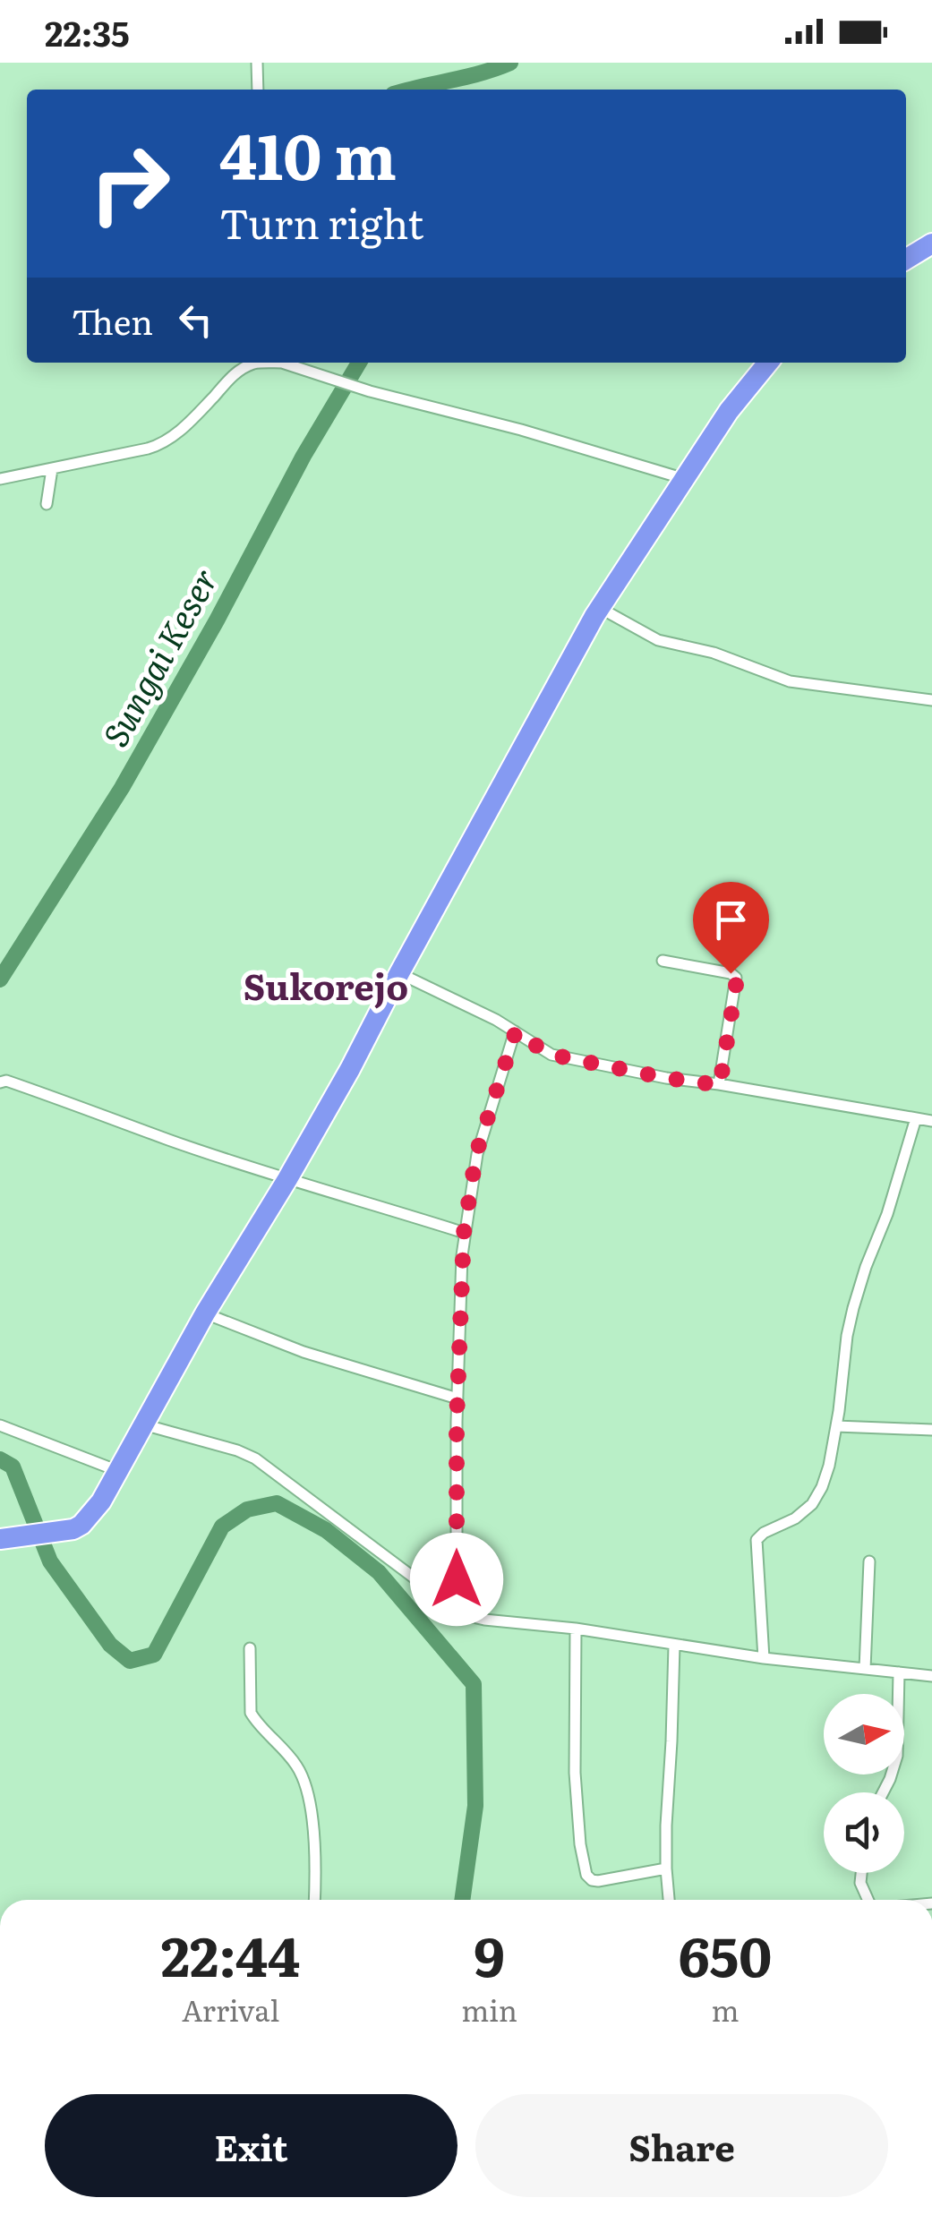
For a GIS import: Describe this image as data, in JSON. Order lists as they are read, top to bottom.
{
  "districts": ["Sukorejo"],
  "water": ["Sungai Keser"],
  "north": "right",
  "page": {
    "status": "22:35",
    "turn": ["410 m", "Turn right"],
    "then": "Then",
    "eta": [
      "22:44",
      "Arrival",
      "9",
      "min",
      "650",
      "m"
    ],
    "buttons": ["Exit", "Share"]
  }
}
